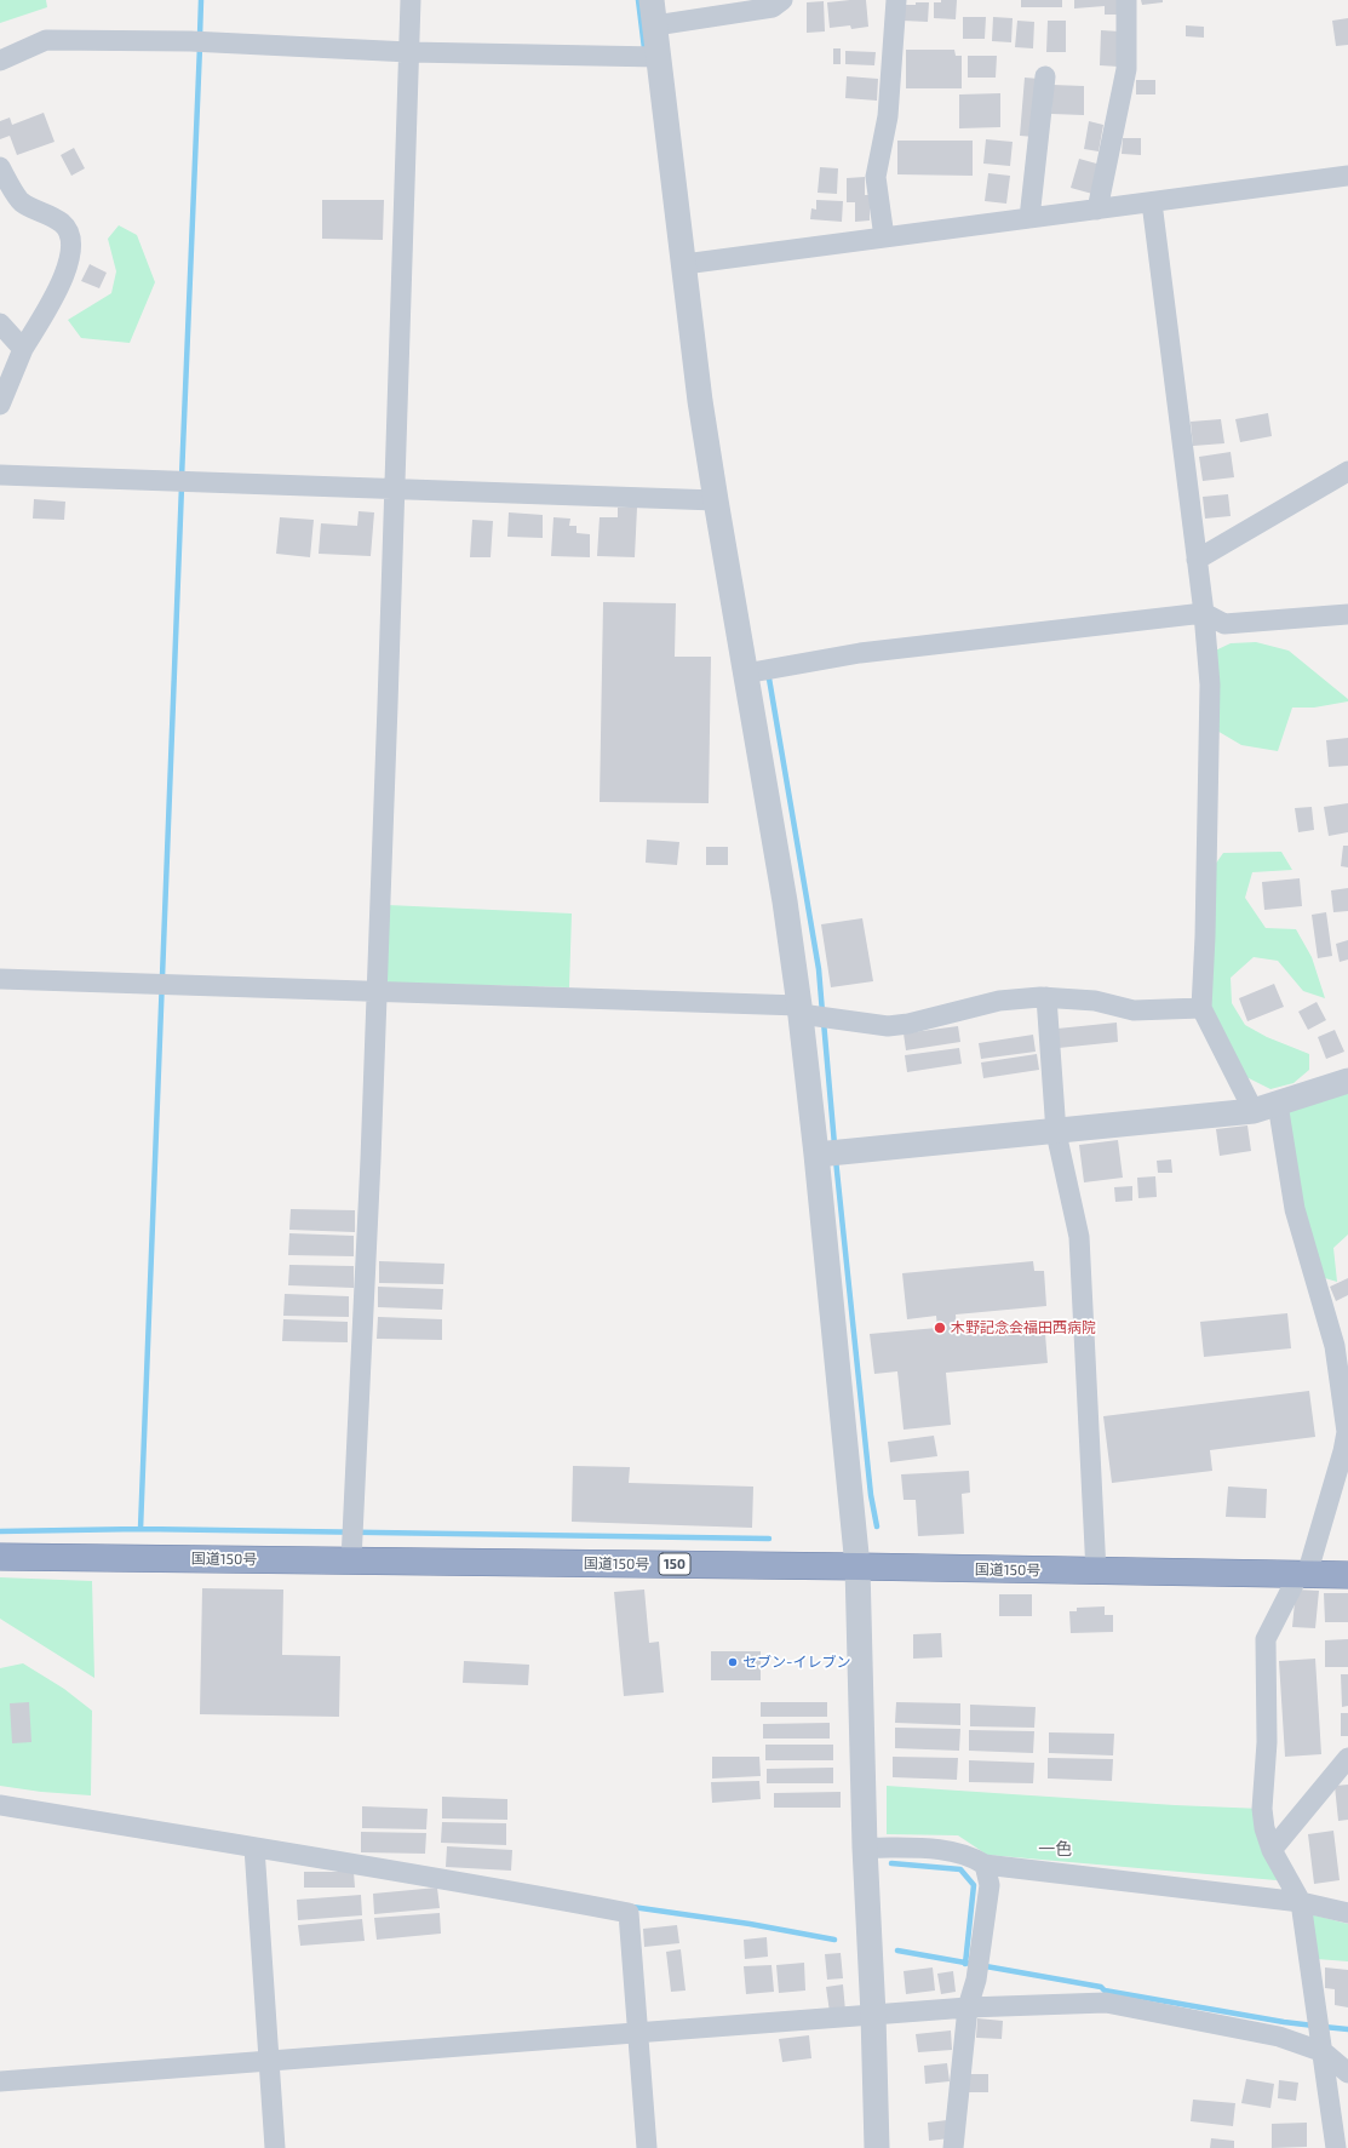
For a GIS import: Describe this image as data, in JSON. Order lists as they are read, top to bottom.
{
  "streets": {
    "highway": ["国道150号", "150"]
  },
  "districts": ["一色"],
  "places": ["木野記念会福田西病院", "セブン-イレブン"]
}
